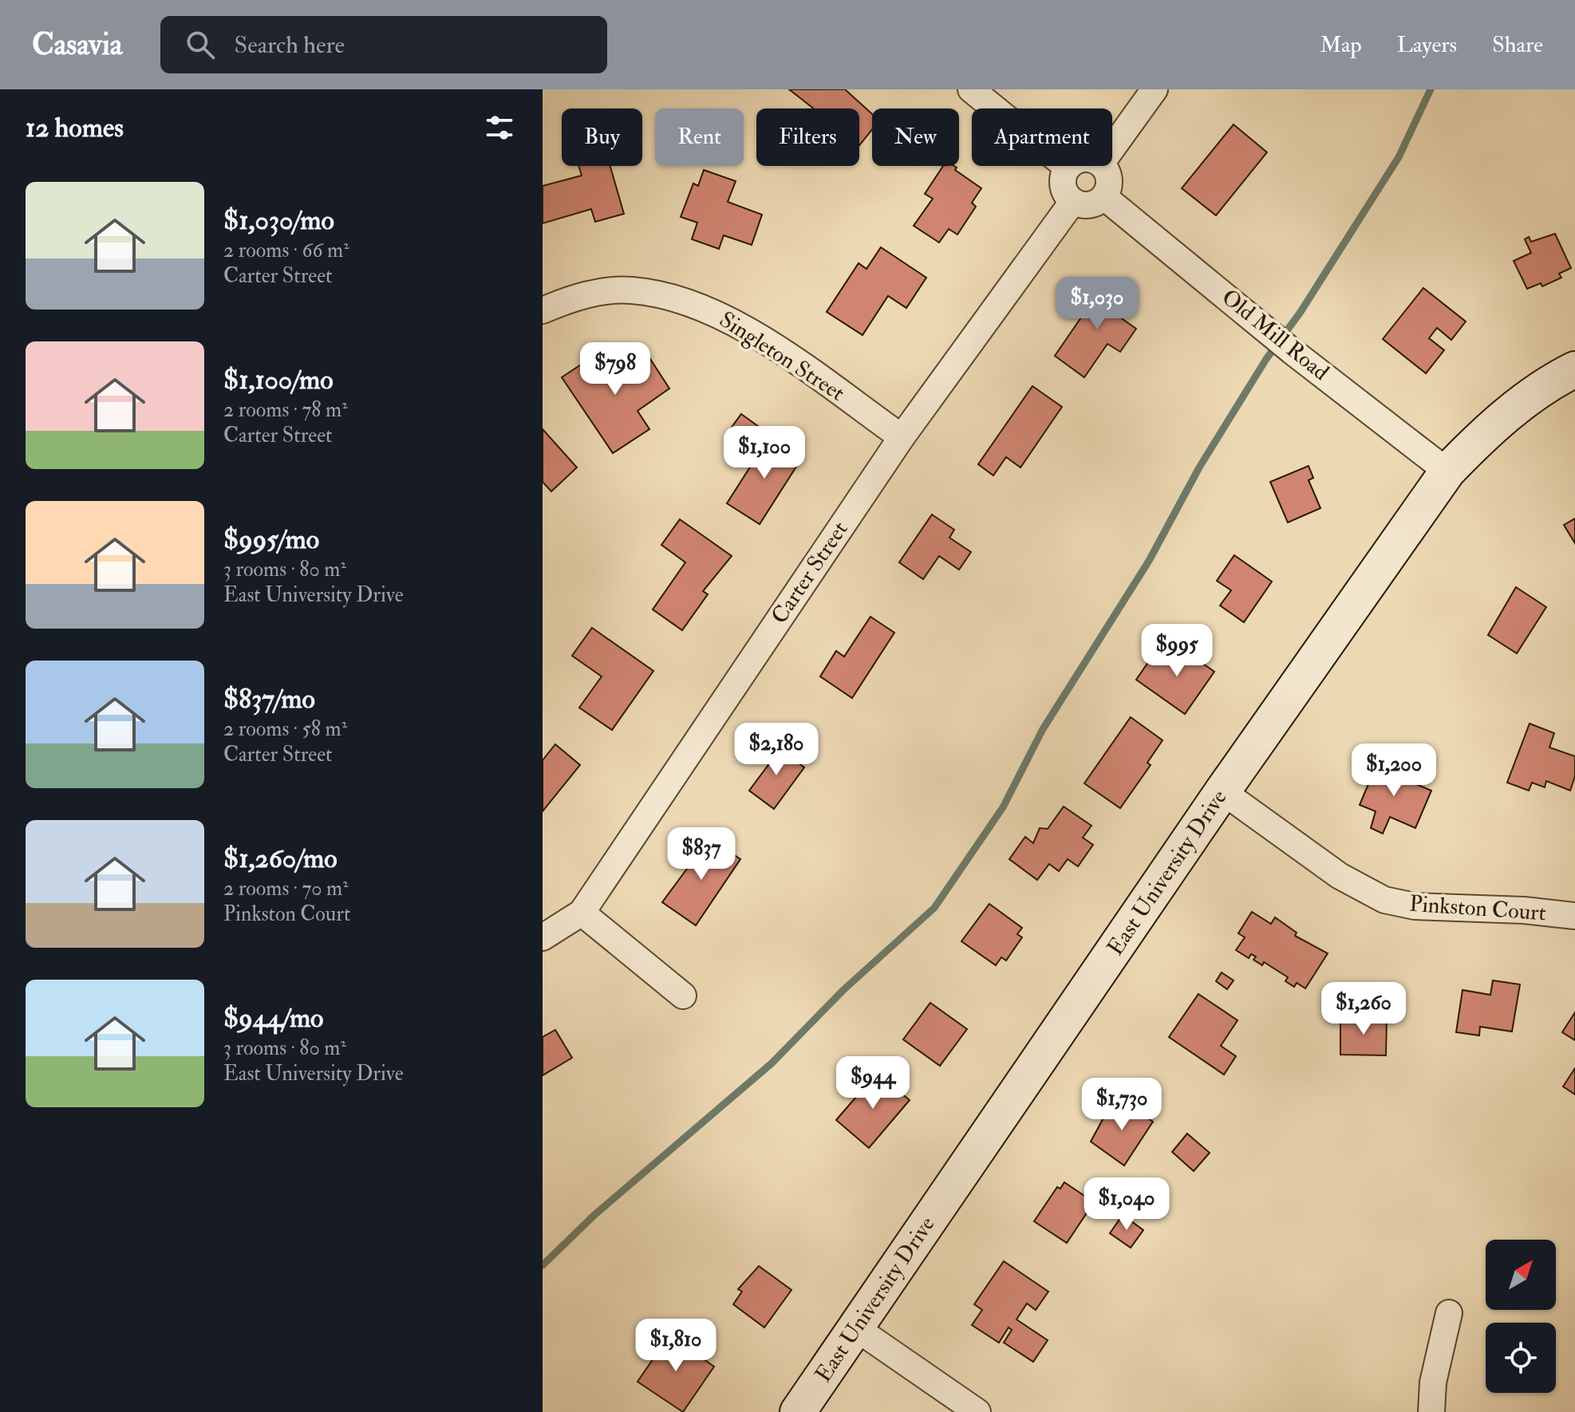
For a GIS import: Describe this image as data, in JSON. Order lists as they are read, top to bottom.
{
  "streets": {
    "main road": ["East University Drive"],
    "street": [
      "Old Mill Road",
      "Singleton Street",
      "Carter Street",
      "Pinkston Court"
    ]
  },
  "crossings": [
    ["Old Mill Road", "East University Drive"],
    ["Singleton Street", "Carter Street"],
    ["East University Drive", "Pinkston Court"]
  ],
  "north": "top right",
  "page": {
    "header": "Casavia",
    "search": "Search here",
    "nav": ["Map", "Layers", "Share"],
    "heading": "12 homes",
    "chip": [
      "Buy",
      "Rent",
      "Filters",
      "New",
      "Apartment"
    ],
    "list": [
      {
        "name": "$1,030/mo",
        "note": "2 rooms · 66 m² · Carter Street"
      },
      {
        "name": "$1,100/mo",
        "note": "2 rooms · 78 m² · Carter Street"
      },
      {
        "name": "$995/mo",
        "note": "3 rooms · 80 m² · East University Drive"
      },
      {
        "name": "$837/mo",
        "note": "2 rooms · 58 m² · Carter Street"
      },
      {
        "name": "$1,260/mo",
        "note": "2 rooms · 70 m² · Pinkston Court"
      },
      {
        "name": "$944/mo",
        "note": "3 rooms · 80 m² · East University Drive"
      }
    ],
    "price": [
      "$1,030",
      "$798",
      "$1,100",
      "$995",
      "$2,180",
      "$1,200",
      "$837",
      "$1,260",
      "$944",
      "$1,730",
      "$1,040",
      "$1,810"
    ]
  }
}
